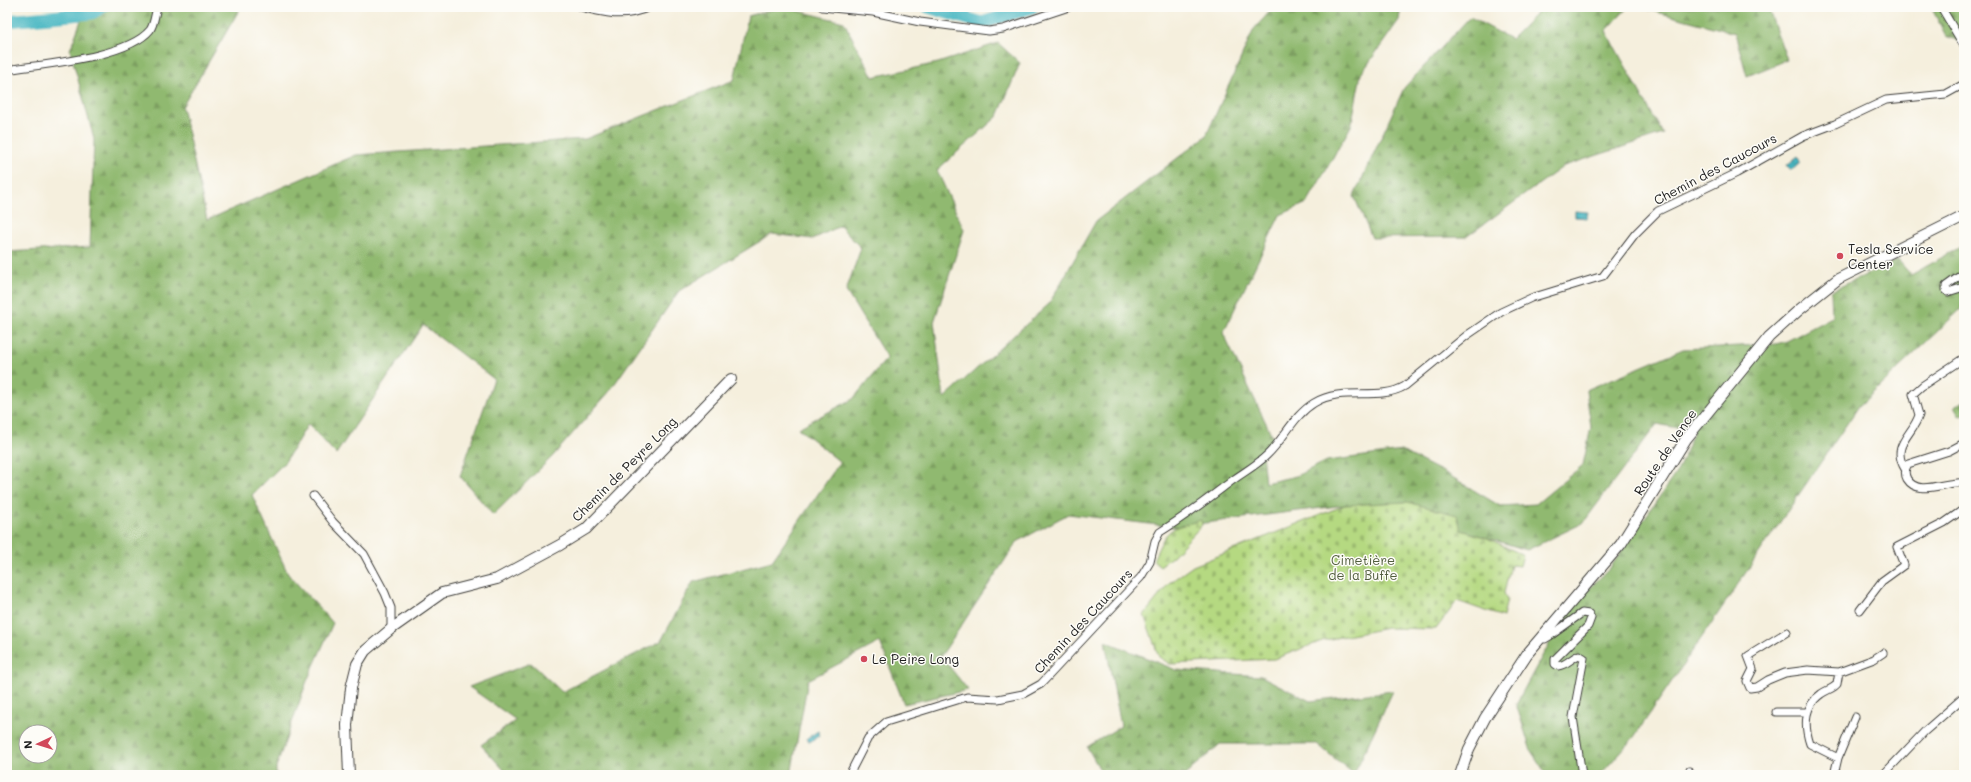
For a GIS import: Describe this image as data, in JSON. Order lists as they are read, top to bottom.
{
  "streets": {
    "main road": ["Route de Vence", "Chemin de Peyre Long"],
    "street": ["Chemin des Caucours"]
  },
  "parks": ["Cimetière de la Buffe"],
  "places": ["Tesla Service Center", "Le Peire Long"],
  "north": "left"
}
